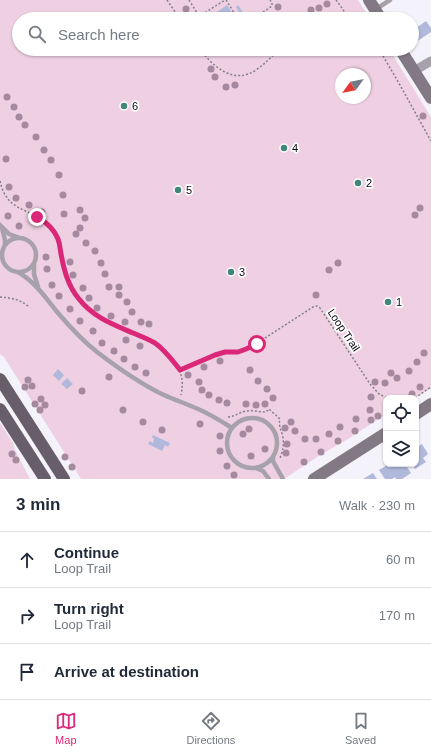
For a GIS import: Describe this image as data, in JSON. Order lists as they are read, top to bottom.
{
  "streets": {
    "path": ["Loop Trail"]
  },
  "places": [
    "6",
    "4",
    "2",
    "5",
    "3",
    "1"
  ],
  "north": "bottom left",
  "page": {
    "search": "Search here",
    "heading": ["3 min", "Walk · 230 m"],
    "list": [
      ["Continue", "Loop Trail", "60 m"],
      ["Turn right", "Loop Trail", "170 m"],
      "Arrive at destination"
    ],
    "nav": ["Map", "Directions", "Saved"]
  }
}
